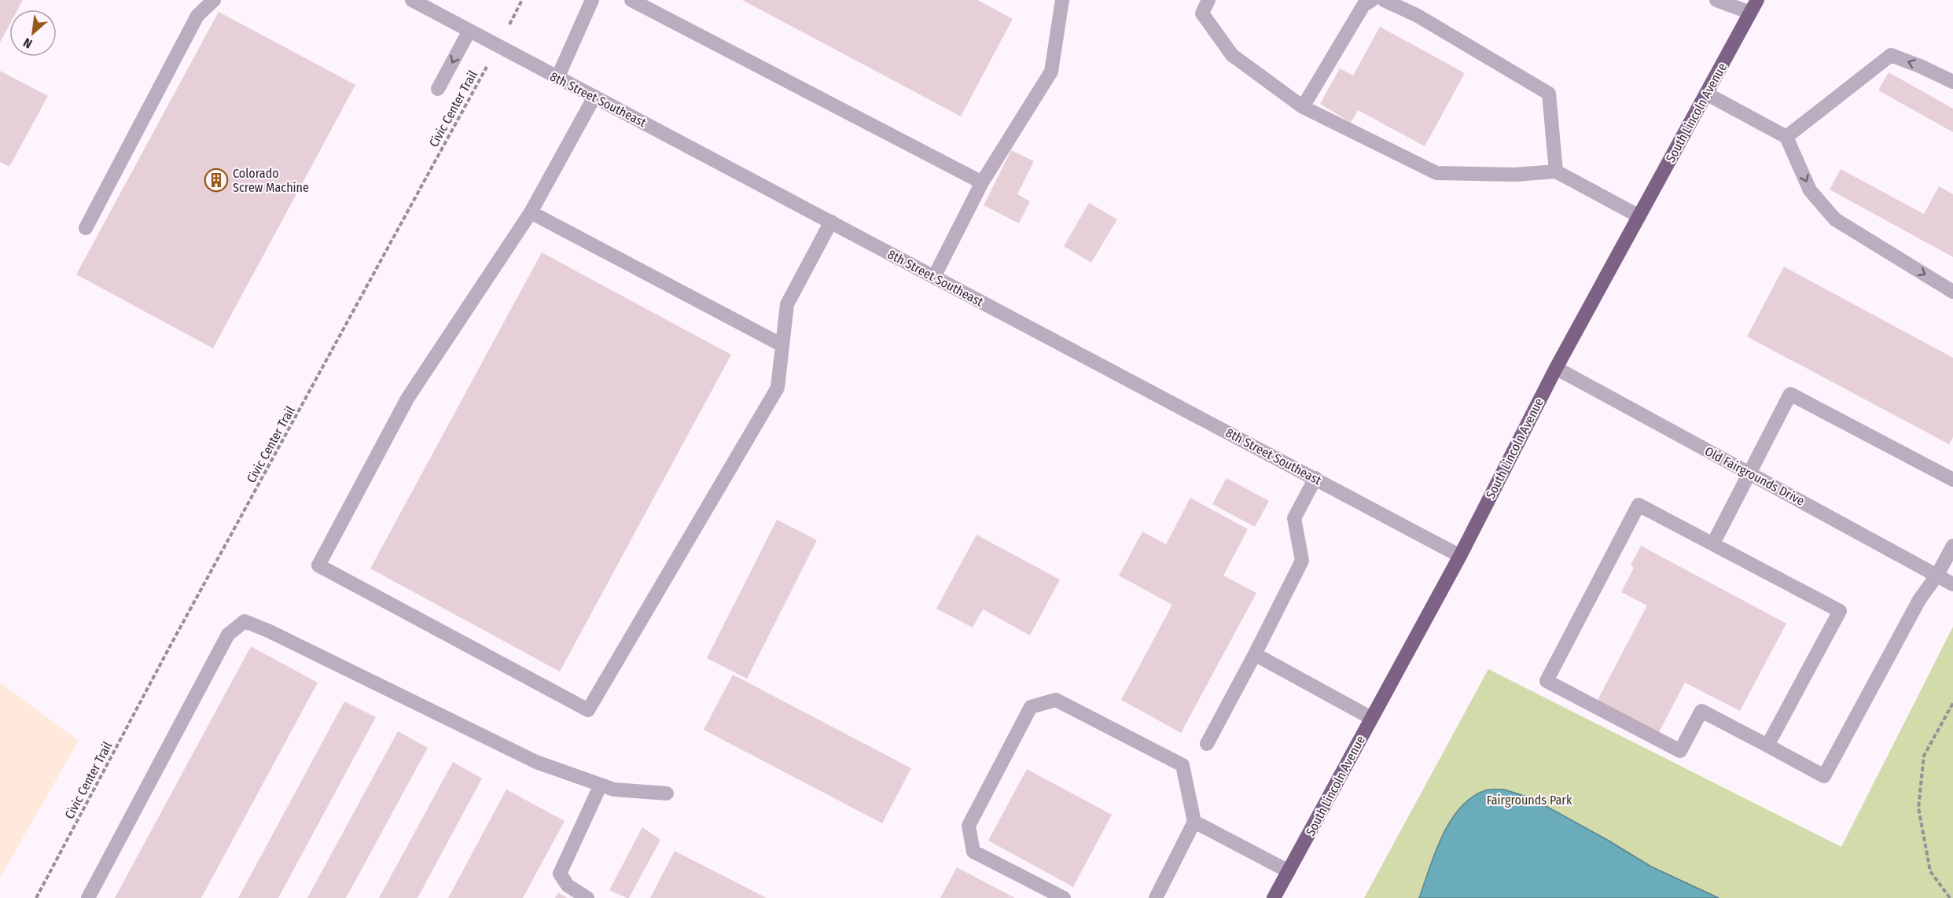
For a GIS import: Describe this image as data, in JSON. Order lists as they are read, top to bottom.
{
  "streets": {
    "highway": ["South Lincoln Avenue"],
    "street": ["8th Street Southeast", "Old Fairgrounds Drive"],
    "path": ["Civic Center Trail"]
  },
  "crossings": [
    ["8th Street Southeast", "Civic Center Trail"],
    ["8th Street Southeast", "South Lincoln Avenue"],
    ["South Lincoln Avenue", "Old Fairgrounds Drive"]
  ],
  "parks": ["Fairgrounds Park"],
  "places": {
    "building": ["Colorado Screw Machine"]
  },
  "north": "bottom left"
}
